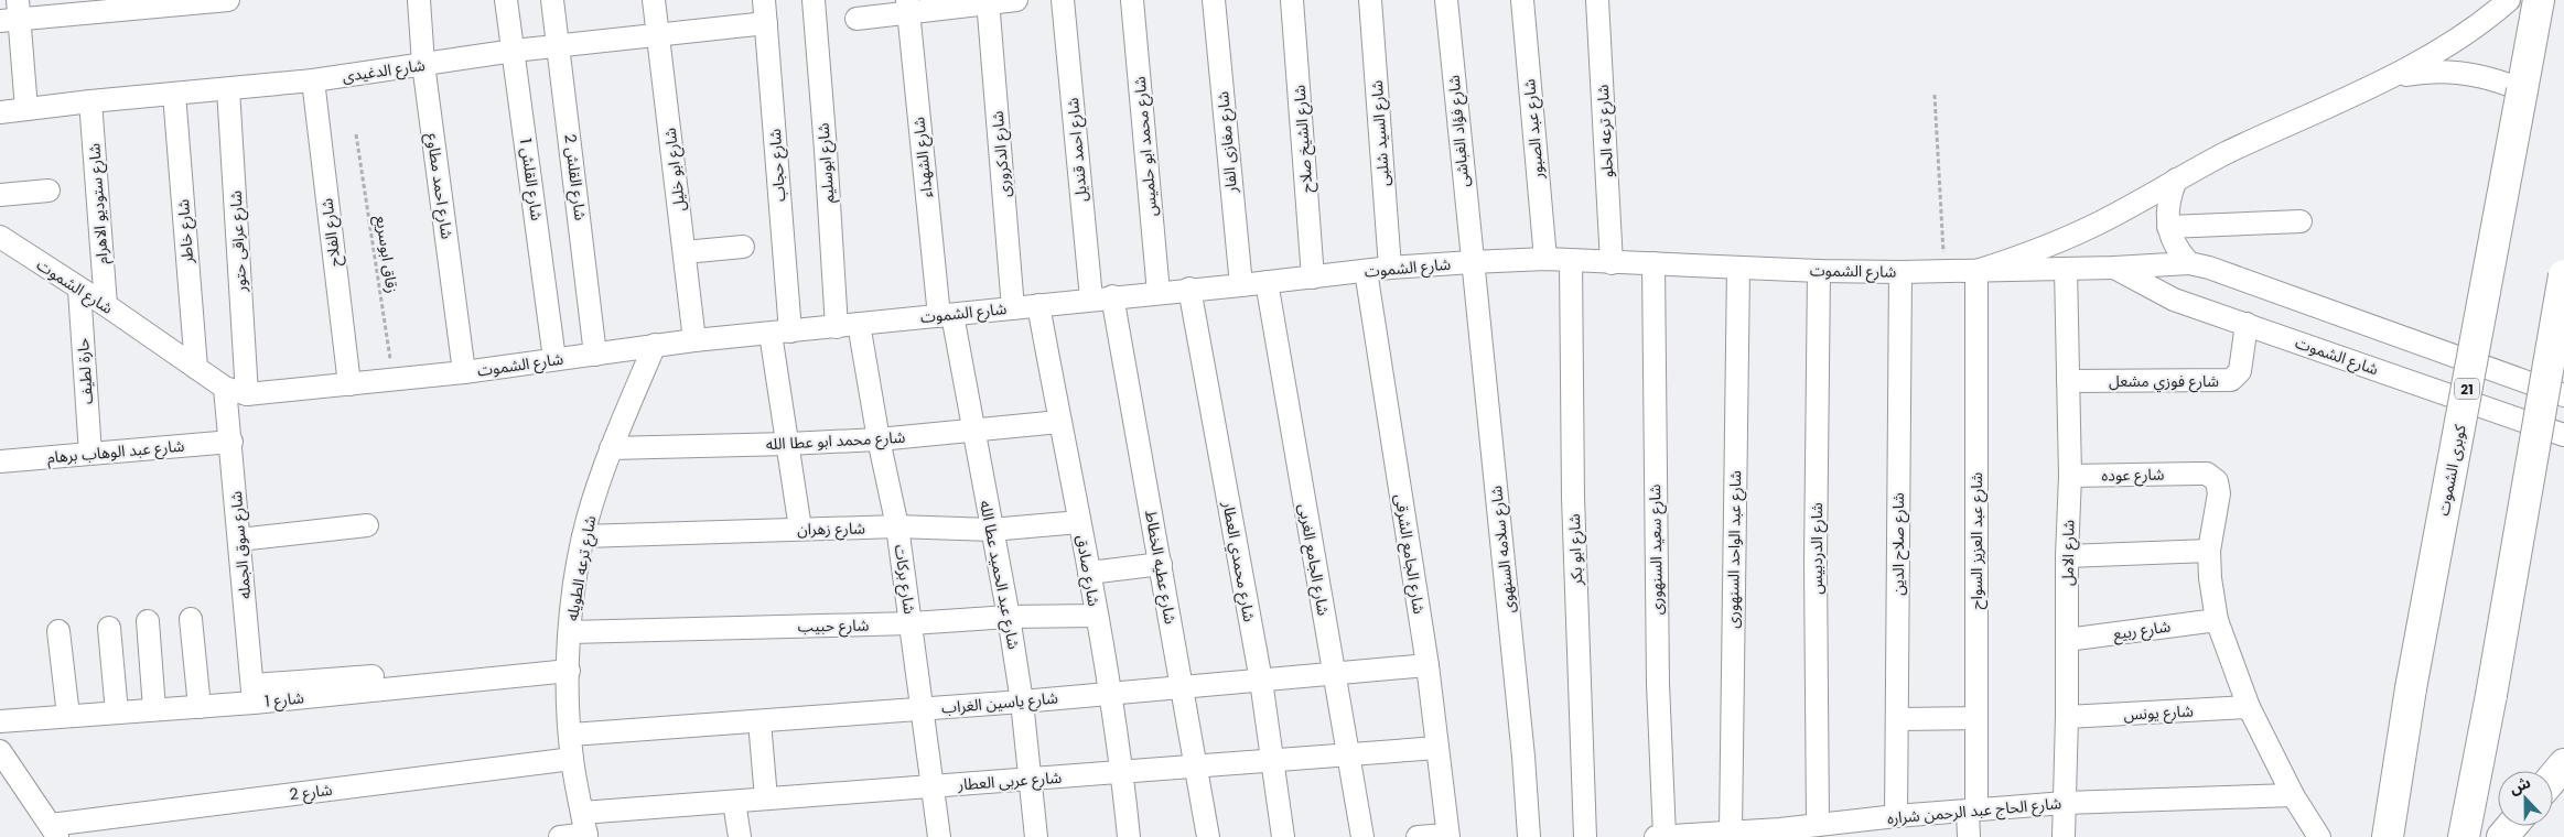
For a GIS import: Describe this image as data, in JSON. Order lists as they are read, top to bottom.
{
  "streets": {
    "highway": ["21", "كوبرى الشموت"],
    "street": [
      "شارع الدغيدى",
      "شارع عبد الصبور",
      "شارع فؤاد الغباشى",
      "شارع ترعه الحلو",
      "شارع السيد شلبى",
      "شارع الشيخ صلاح",
      "شارع مغازى الفار",
      "شارع محمد ابو حلميس",
      "شارع احمد قنديل",
      "شارع الدكرورى",
      "شارع الشهداء",
      "شارع ابوسليم",
      "شارع حجاب",
      "شارع ابو خليل",
      "شارع القلش 2",
      "شارع القلش 1",
      "شارع احمد مطاوع",
      "شارع ستوديو الاهرام",
      "شارع خاطر",
      "شارع الفلاح",
      "شارع عراقى حتور",
      "شارع الشموت",
      "حارة لطيف",
      "شارع فوزي مشعل",
      "شارع محمد ابو عطا الله",
      "شارع عبد الوهاب برهام",
      "شارع عوده",
      "شارع زهران",
      "شارع عبد العزيز السواح",
      "شارع صلاح الدين",
      "شارع سوق الجمله",
      "شارع الدردبيس",
      "شارع سلامه السنهوى",
      "شارع ابو بكر",
      "شارع سعيد السنهورى",
      "شارع عبد الواحد السنهورى",
      "شارع الامل",
      "شارع الجامع الشرقى",
      "شارع الجامع الغربى",
      "شارع محمدي العطار",
      "شارع عطيه الخطاط",
      "شارع ترعه الطويله",
      "شارع صادق",
      "شارع عبد الحميد عطا الله",
      "شارع بركات",
      "شارع حبيب",
      "شارع ربيع",
      "شارع 1",
      "شارع ياسين الغراب",
      "شارع يونس",
      "شارع عربى العطار",
      "شارع 2",
      "شارع الحاج عبد الرحمن شراره"
    ],
    "path": ["زقاق ابوسريع"]
  },
  "crossings": [
    ["شارع الدغيدى", "شارع حجاب"],
    ["شارع الدغيدى", "شارع ابو خليل"],
    ["شارع الدغيدى", "شارع القلش 2"],
    ["شارع الدغيدى", "شارع القلش 1"],
    ["شارع الدغيدى", "شارع احمد مطاوع"],
    ["شارع الدغيدى", "شارع ستوديو الاهرام"],
    ["شارع الدغيدى", "شارع خاطر"],
    ["شارع الدغيدى", "شارع الفلاح"],
    ["شارع الدغيدى", "شارع عراقى حتور"],
    ["شارع عبد الصبور", "شارع الشموت"],
    ["شارع فؤاد الغباشى", "شارع الشموت"],
    ["شارع فؤاد الغباشى", "شارع سلامه السنهوى"],
    ["شارع ترعه الحلو", "شارع الشموت"],
    ["شارع السيد شلبى", "شارع الشموت"],
    ["شارع الشيخ صلاح", "شارع الشموت"],
    ["شارع مغازى الفار", "شارع الشموت"],
    ["شارع محمد ابو حلميس", "شارع الشموت"],
    ["شارع احمد قنديل", "شارع الشموت"],
    ["شارع احمد قنديل", "شارع عطيه الخطاط"],
    ["شارع الدكرورى", "شارع الشموت"],
    ["شارع الشهداء", "شارع الشموت"],
    ["شارع الشهداء", "شارع عبد الحميد عطا الله"],
    ["شارع ابوسليم", "شارع الشموت"],
    ["شارع حجاب", "شارع الشموت"],
    ["شارع حجاب", "شارع محمد ابو عطا الله"],
    ["شارع حجاب", "شارع زهران"],
    ["شارع ابو خليل", "شارع الشموت"],
    ["شارع القلش 2", "شارع الشموت"],
    ["شارع القلش 1", "شارع الشموت"],
    ["شارع احمد مطاوع", "شارع الشموت"],
    ["شارع ستوديو الاهرام", "شارع الشموت"],
    ["شارع خاطر", "شارع الشموت"],
    ["شارع الفلاح", "شارع الشموت"],
    ["شارع عراقى حتور", "شارع الشموت"],
    ["زقاق ابوسريع", "شارع الشموت"],
    ["شارع الشموت", "حارة لطيف"],
    ["شارع الشموت", "شارع فوزي مشعل"],
    ["شارع الشموت", "شارع عبد العزيز السواح"],
    ["شارع الشموت", "شارع صلاح الدين"],
    ["شارع الشموت", "شارع سوق الجمله"],
    ["شارع الشموت", "شارع الدردبيس"],
    ["شارع الشموت", "شارع سلامه السنهوى"],
    ["شارع الشموت", "شارع ابو بكر"],
    ["شارع الشموت", "شارع سعيد السنهورى"],
    ["شارع الشموت", "شارع عبد الواحد السنهورى"],
    ["شارع الشموت", "شارع الامل"],
    ["شارع الشموت", "شارع الجامع الشرقى"],
    ["شارع الشموت", "شارع الجامع الغربى"],
    ["شارع الشموت", "شارع محمدي العطار"],
    ["شارع الشموت", "شارع عطيه الخطاط"],
    ["شارع الشموت", "شارع ترعه الطويله"],
    ["شارع الشموت", "شارع صادق"],
    ["شارع الشموت", "شارع عبد الحميد عطا الله"],
    ["شارع الشموت", "شارع بركات"],
    ["حارة لطيف", "شارع عبد الوهاب برهام"],
    ["شارع فوزي مشعل", "شارع الامل"],
    ["21", "كوبرى الشموت"],
    ["شارع محمد ابو عطا الله", "شارع ترعه الطويله"],
    ["شارع محمد ابو عطا الله", "شارع صادق"],
    ["شارع محمد ابو عطا الله", "شارع عبد الحميد عطا الله"],
    ["شارع محمد ابو عطا الله", "شارع بركات"],
    ["شارع عبد الوهاب برهام", "شارع سوق الجمله"],
    ["شارع عوده", "شارع الامل"],
    ["شارع زهران", "شارع ترعه الطويله"],
    ["شارع زهران", "شارع صادق"],
    ["شارع زهران", "شارع عبد الحميد عطا الله"],
    ["شارع زهران", "شارع بركات"],
    ["شارع عبد العزيز السواح", "شارع الحاج عبد الرحمن شراره"],
    ["شارع صلاح الدين", "شارع الحاج عبد الرحمن شراره"],
    ["شارع سوق الجمله", "شارع 1"],
    ["شارع الدردبيس", "شارع الحاج عبد الرحمن شراره"],
    ["شارع سعيد السنهورى", "شارع الحاج عبد الرحمن شراره"],
    ["شارع عبد الواحد السنهورى", "شارع الحاج عبد الرحمن شراره"],
    ["شارع الامل", "شارع ربيع"],
    ["شارع الامل", "شارع يونس"],
    ["شارع الامل", "شارع الحاج عبد الرحمن شراره"],
    ["شارع الجامع الشرقى", "شارع ياسين الغراب"],
    ["شارع الجامع الشرقى", "شارع عربى العطار"],
    ["شارع الجامع الغربى", "شارع ياسين الغراب"],
    ["شارع الجامع الغربى", "شارع عربى العطار"],
    ["شارع محمدي العطار", "شارع ياسين الغراب"],
    ["شارع محمدي العطار", "شارع عربى العطار"],
    ["شارع عطيه الخطاط", "شارع ياسين الغراب"],
    ["شارع عطيه الخطاط", "شارع عربى العطار"],
    ["شارع ترعه الطويله", "شارع حبيب"],
    ["شارع ترعه الطويله", "شارع 1"],
    ["شارع ترعه الطويله", "شارع ياسين الغراب"],
    ["شارع ترعه الطويله", "شارع عربى العطار"],
    ["شارع ترعه الطويله", "شارع 2"],
    ["شارع صادق", "شارع حبيب"],
    ["شارع صادق", "شارع ياسين الغراب"],
    ["شارع صادق", "شارع عربى العطار"],
    ["شارع عبد الحميد عطا الله", "شارع حبيب"],
    ["شارع عبد الحميد عطا الله", "شارع ياسين الغراب"],
    ["شارع عبد الحميد عطا الله", "شارع عربى العطار"],
    ["شارع بركات", "شارع حبيب"],
    ["شارع بركات", "شارع ياسين الغراب"],
    ["شارع بركات", "شارع عربى العطار"]
  ],
  "north": "top"
}
